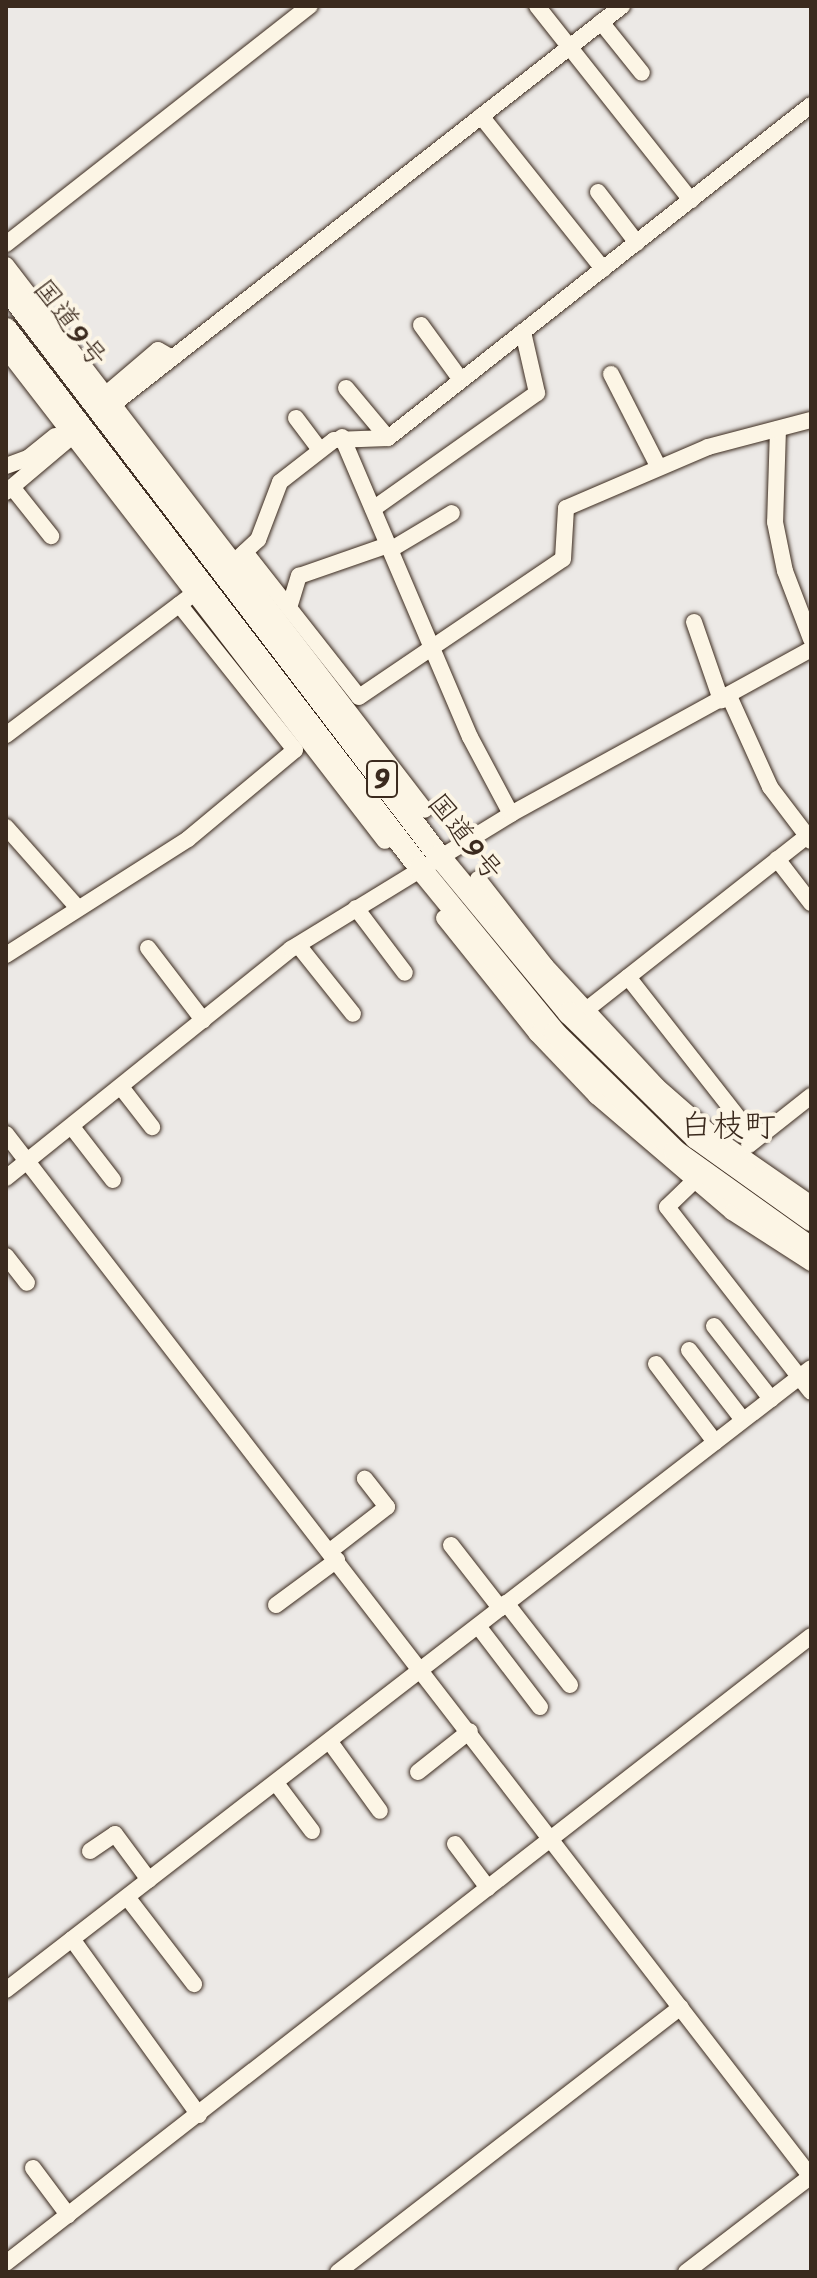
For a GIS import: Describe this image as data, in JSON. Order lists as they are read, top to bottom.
{
  "streets": {
    "highway": ["国道9号", "9"]
  },
  "districts": ["白枝町"]
}
